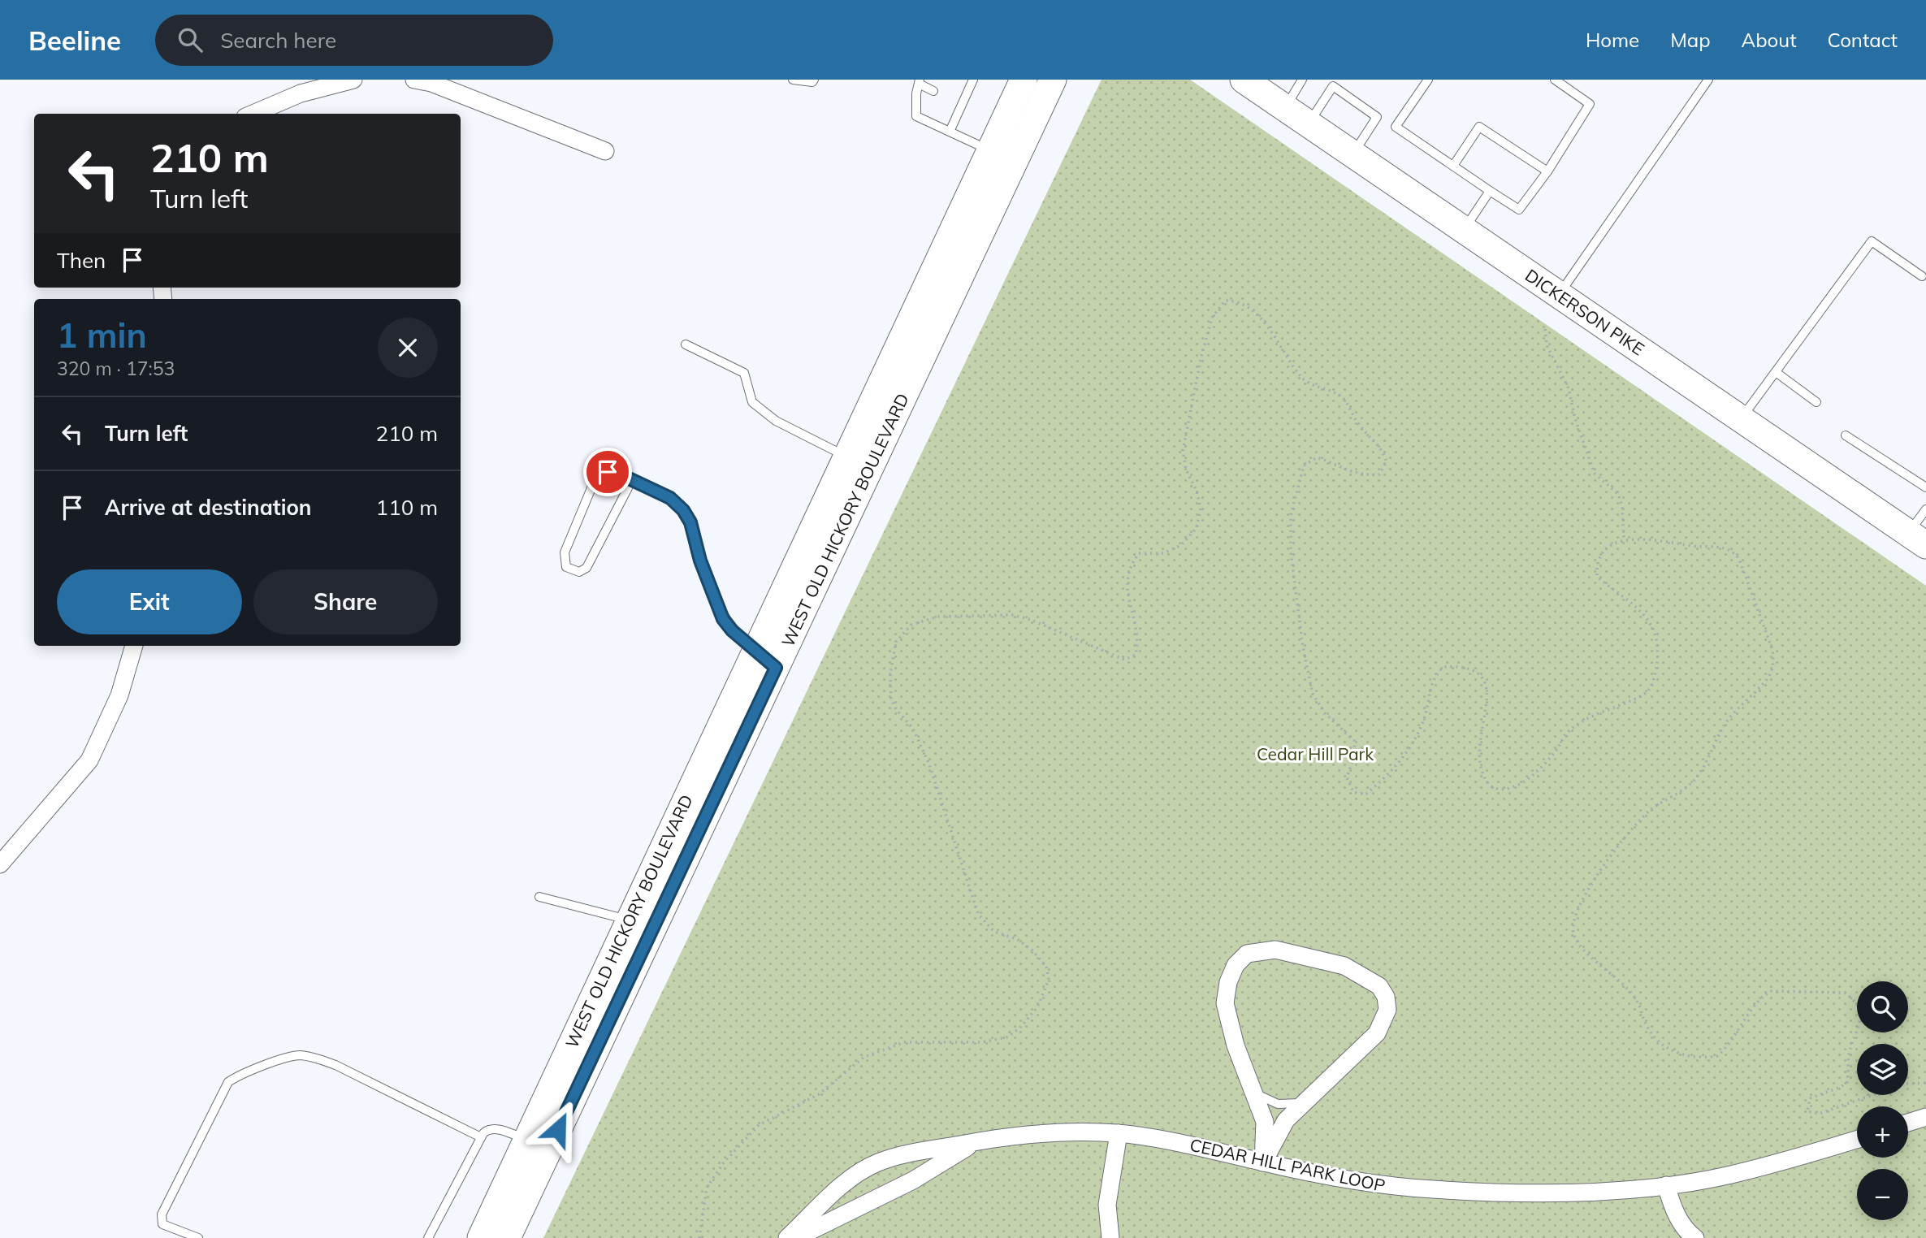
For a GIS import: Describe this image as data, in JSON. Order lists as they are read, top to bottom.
{
  "streets": {
    "main road": ["DICKERSON PIKE", "WEST OLD HICKORY BOULEVARD"],
    "street": ["CEDAR HILL PARK LOOP"]
  },
  "parks": ["Cedar Hill Park"],
  "page": {
    "header": "Beeline",
    "search": "Search here",
    "nav": [
      "Home",
      "Map",
      "About",
      "Contact"
    ],
    "turn": ["210 m", "Turn left"],
    "then": "Then",
    "heading": ["1 min", "320 m · 17:53"],
    "list": [
      {
        "name": "Turn left",
        "value": "210 m"
      },
      {
        "name": "Arrive at destination",
        "value": "110 m"
      }
    ],
    "buttons": ["Exit", "Share"],
    "map_buttons": ["+", "−"]
  }
}
